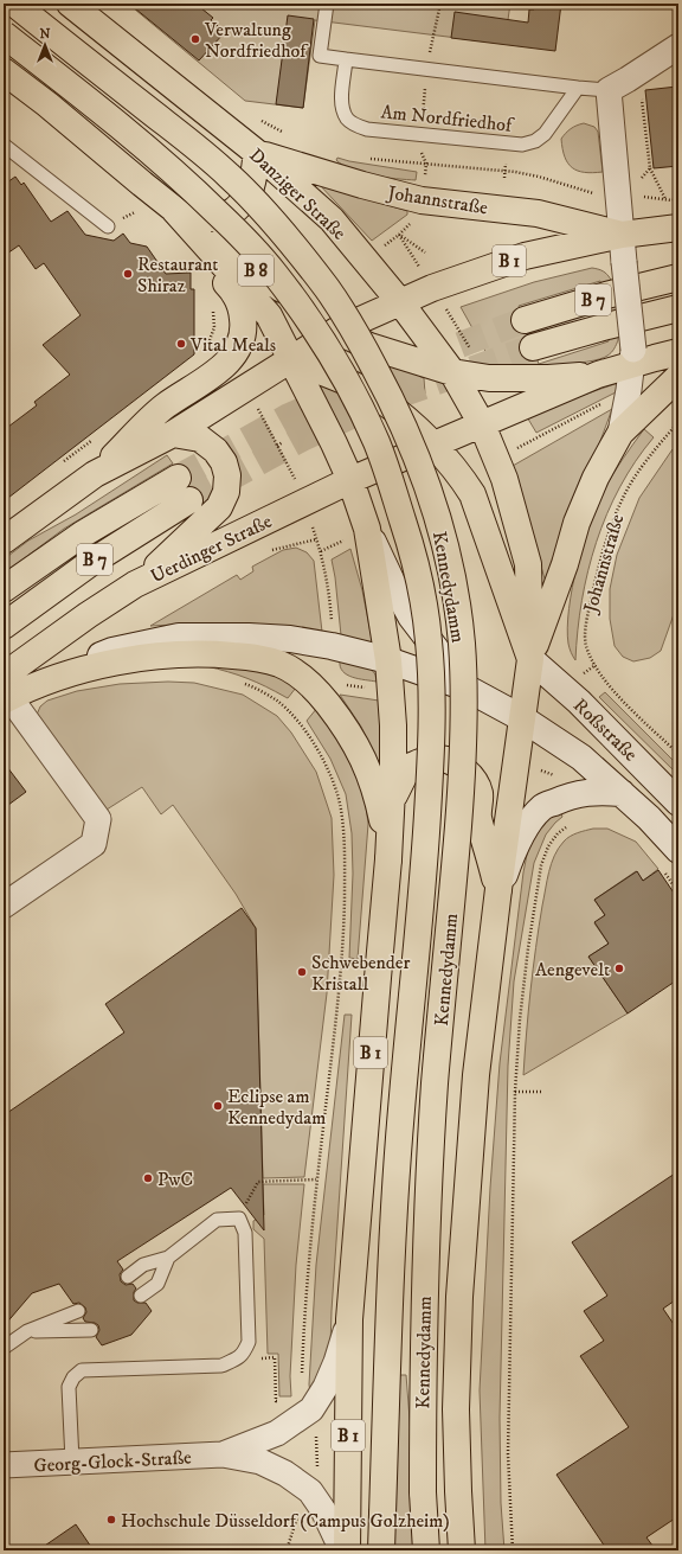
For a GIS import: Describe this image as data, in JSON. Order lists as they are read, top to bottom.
{
  "streets": {
    "main road": [
      "Danziger Straße",
      "Johannstraße",
      "B 1",
      "B 8",
      "B 7",
      "Uerdinger Straße",
      "Kennedydamm"
    ],
    "street": ["Roßstraße", "Georg-Glock-Straße"],
    "lane": ["Am Nordfriedhof"]
  },
  "crossings": [
    ["Danziger Straße", "Johannstraße"],
    ["Danziger Straße", "B 8"],
    ["Danziger Straße", "Kennedydamm"],
    ["Johannstraße", "B 1"],
    ["Johannstraße", "B 8"],
    ["Johannstraße", "Kennedydamm"],
    ["Johannstraße", "Roßstraße"],
    ["B 1", "Uerdinger Straße"],
    ["B 1", "Roßstraße"],
    ["B 1", "Georg-Glock-Straße"],
    ["Kennedydamm", "Roßstraße"]
  ],
  "places": [
    "Verwaltung Nordfriedhof",
    "Restaurant Shiraz",
    "Vital Meals",
    "Aengevelt",
    "Schwebender Kristall",
    "Eclipse am Kennedydam",
    "PwC",
    "Hochschule Düsseldorf (Campus Golzheim)"
  ],
  "north": "top"
}
